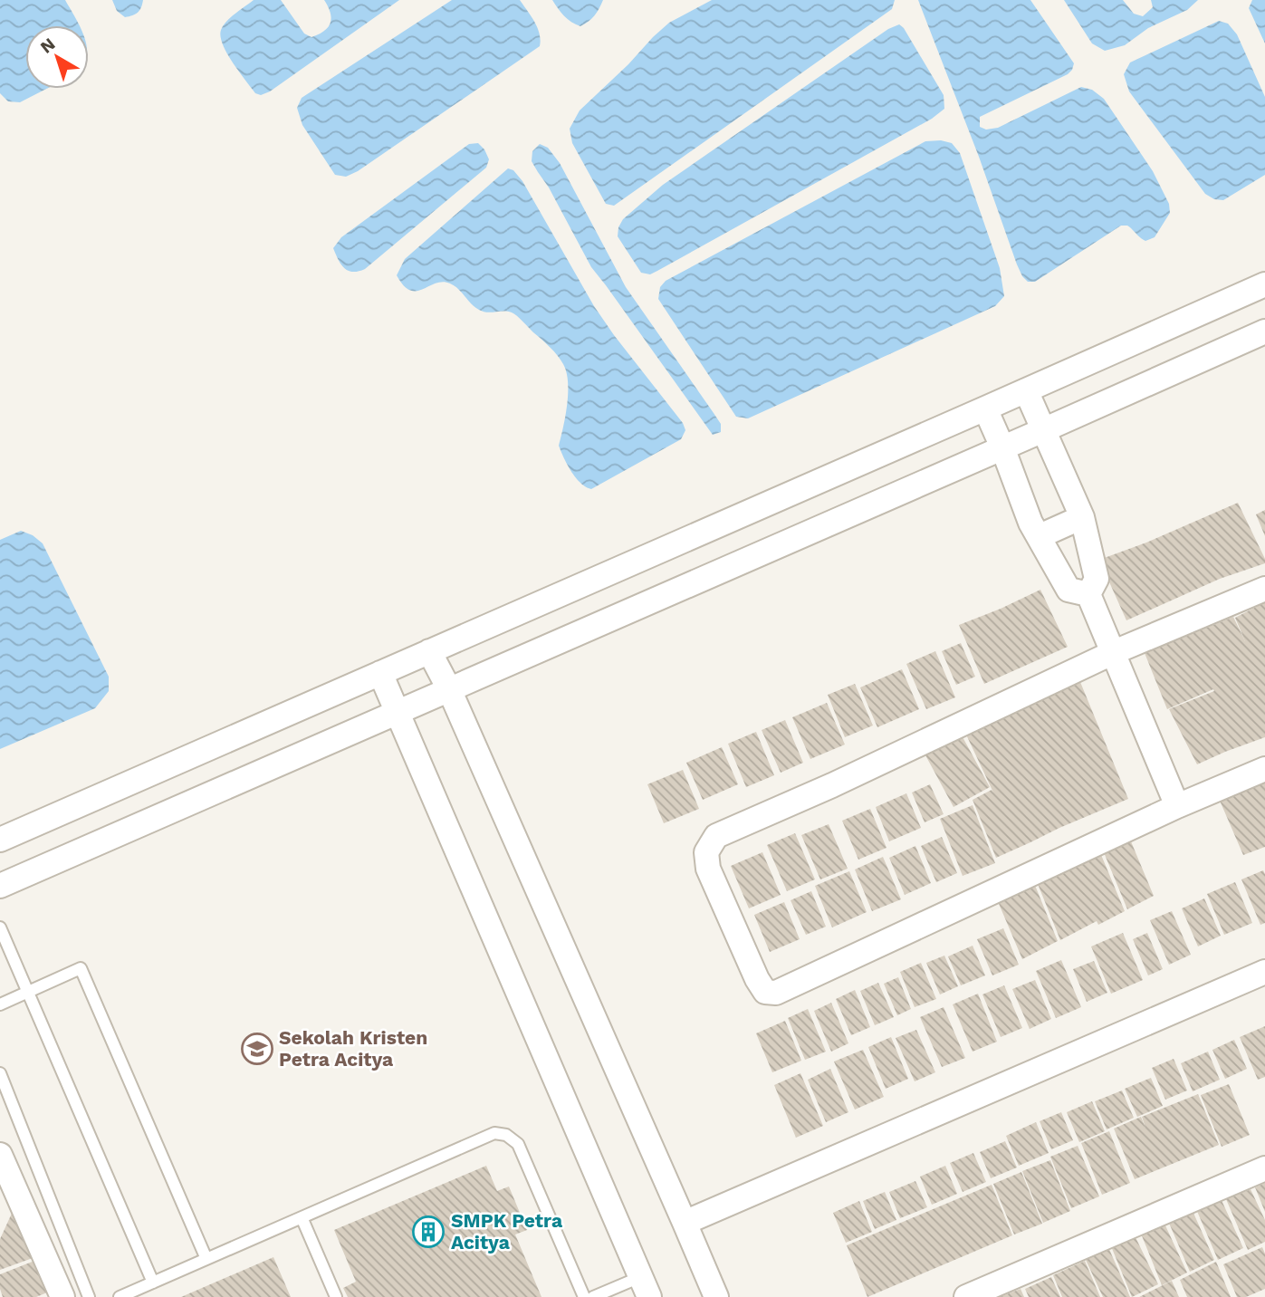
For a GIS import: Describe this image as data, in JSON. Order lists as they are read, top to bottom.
{
  "places": {
    "school or university": ["Sekolah Kristen Petra Acitya"],
    "building": ["SMPK Petra Acitya"]
  },
  "north": "top left"
}
